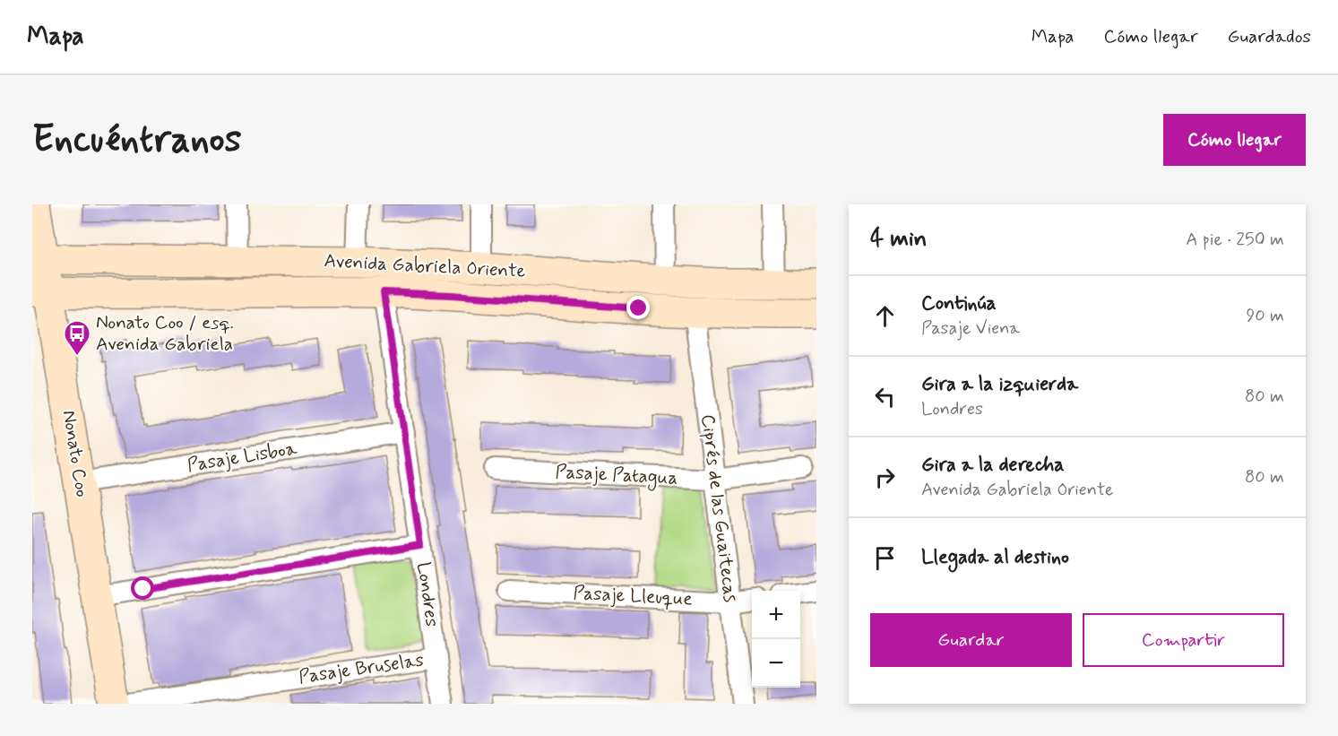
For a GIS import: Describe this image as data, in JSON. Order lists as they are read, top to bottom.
{
  "streets": {
    "main road": ["Avenida Gabriela Oriente", "Nonato Coo"],
    "street": [
      "Pasaje Lisboa",
      "Pasaje Patagua",
      "Ciprés de las Guaitecas",
      "Londres",
      "Pasaje Lleuque",
      "Pasaje Bruselas"
    ]
  },
  "crossings": [
    ["Avenida Gabriela Oriente", "Nonato Coo"],
    ["Avenida Gabriela Oriente", "Ciprés de las Guaitecas"],
    ["Avenida Gabriela Oriente", "Londres"],
    ["Nonato Coo", "Pasaje Lisboa"],
    ["Pasaje Lisboa", "Londres"],
    ["Pasaje Patagua", "Ciprés de las Guaitecas"],
    ["Ciprés de las Guaitecas", "Pasaje Lleuque"],
    ["Londres", "Pasaje Bruselas"]
  ],
  "places": {
    "bus stop": ["Nonato Coo / esq. Avenida Gabriela"]
  },
  "page": {
    "header": "Mapa",
    "nav": ["Mapa", "Cómo llegar", "Guardados"],
    "buttons": [
      "Cómo llegar",
      ["Guardar", "Compartir"]
    ],
    "title": "Encuéntranos",
    "heading": ["4 min", "A pie · 250 m"],
    "list": [
      ["Continúa", "Pasaje Viena", "90 m"],
      ["Gira a la izquierda", "Londres", "80 m"],
      ["Gira a la derecha", "Avenida Gabriela Oriente", "80 m"],
      "Llegada al destino"
    ],
    "map_buttons": ["+", "−"]
  }
}
